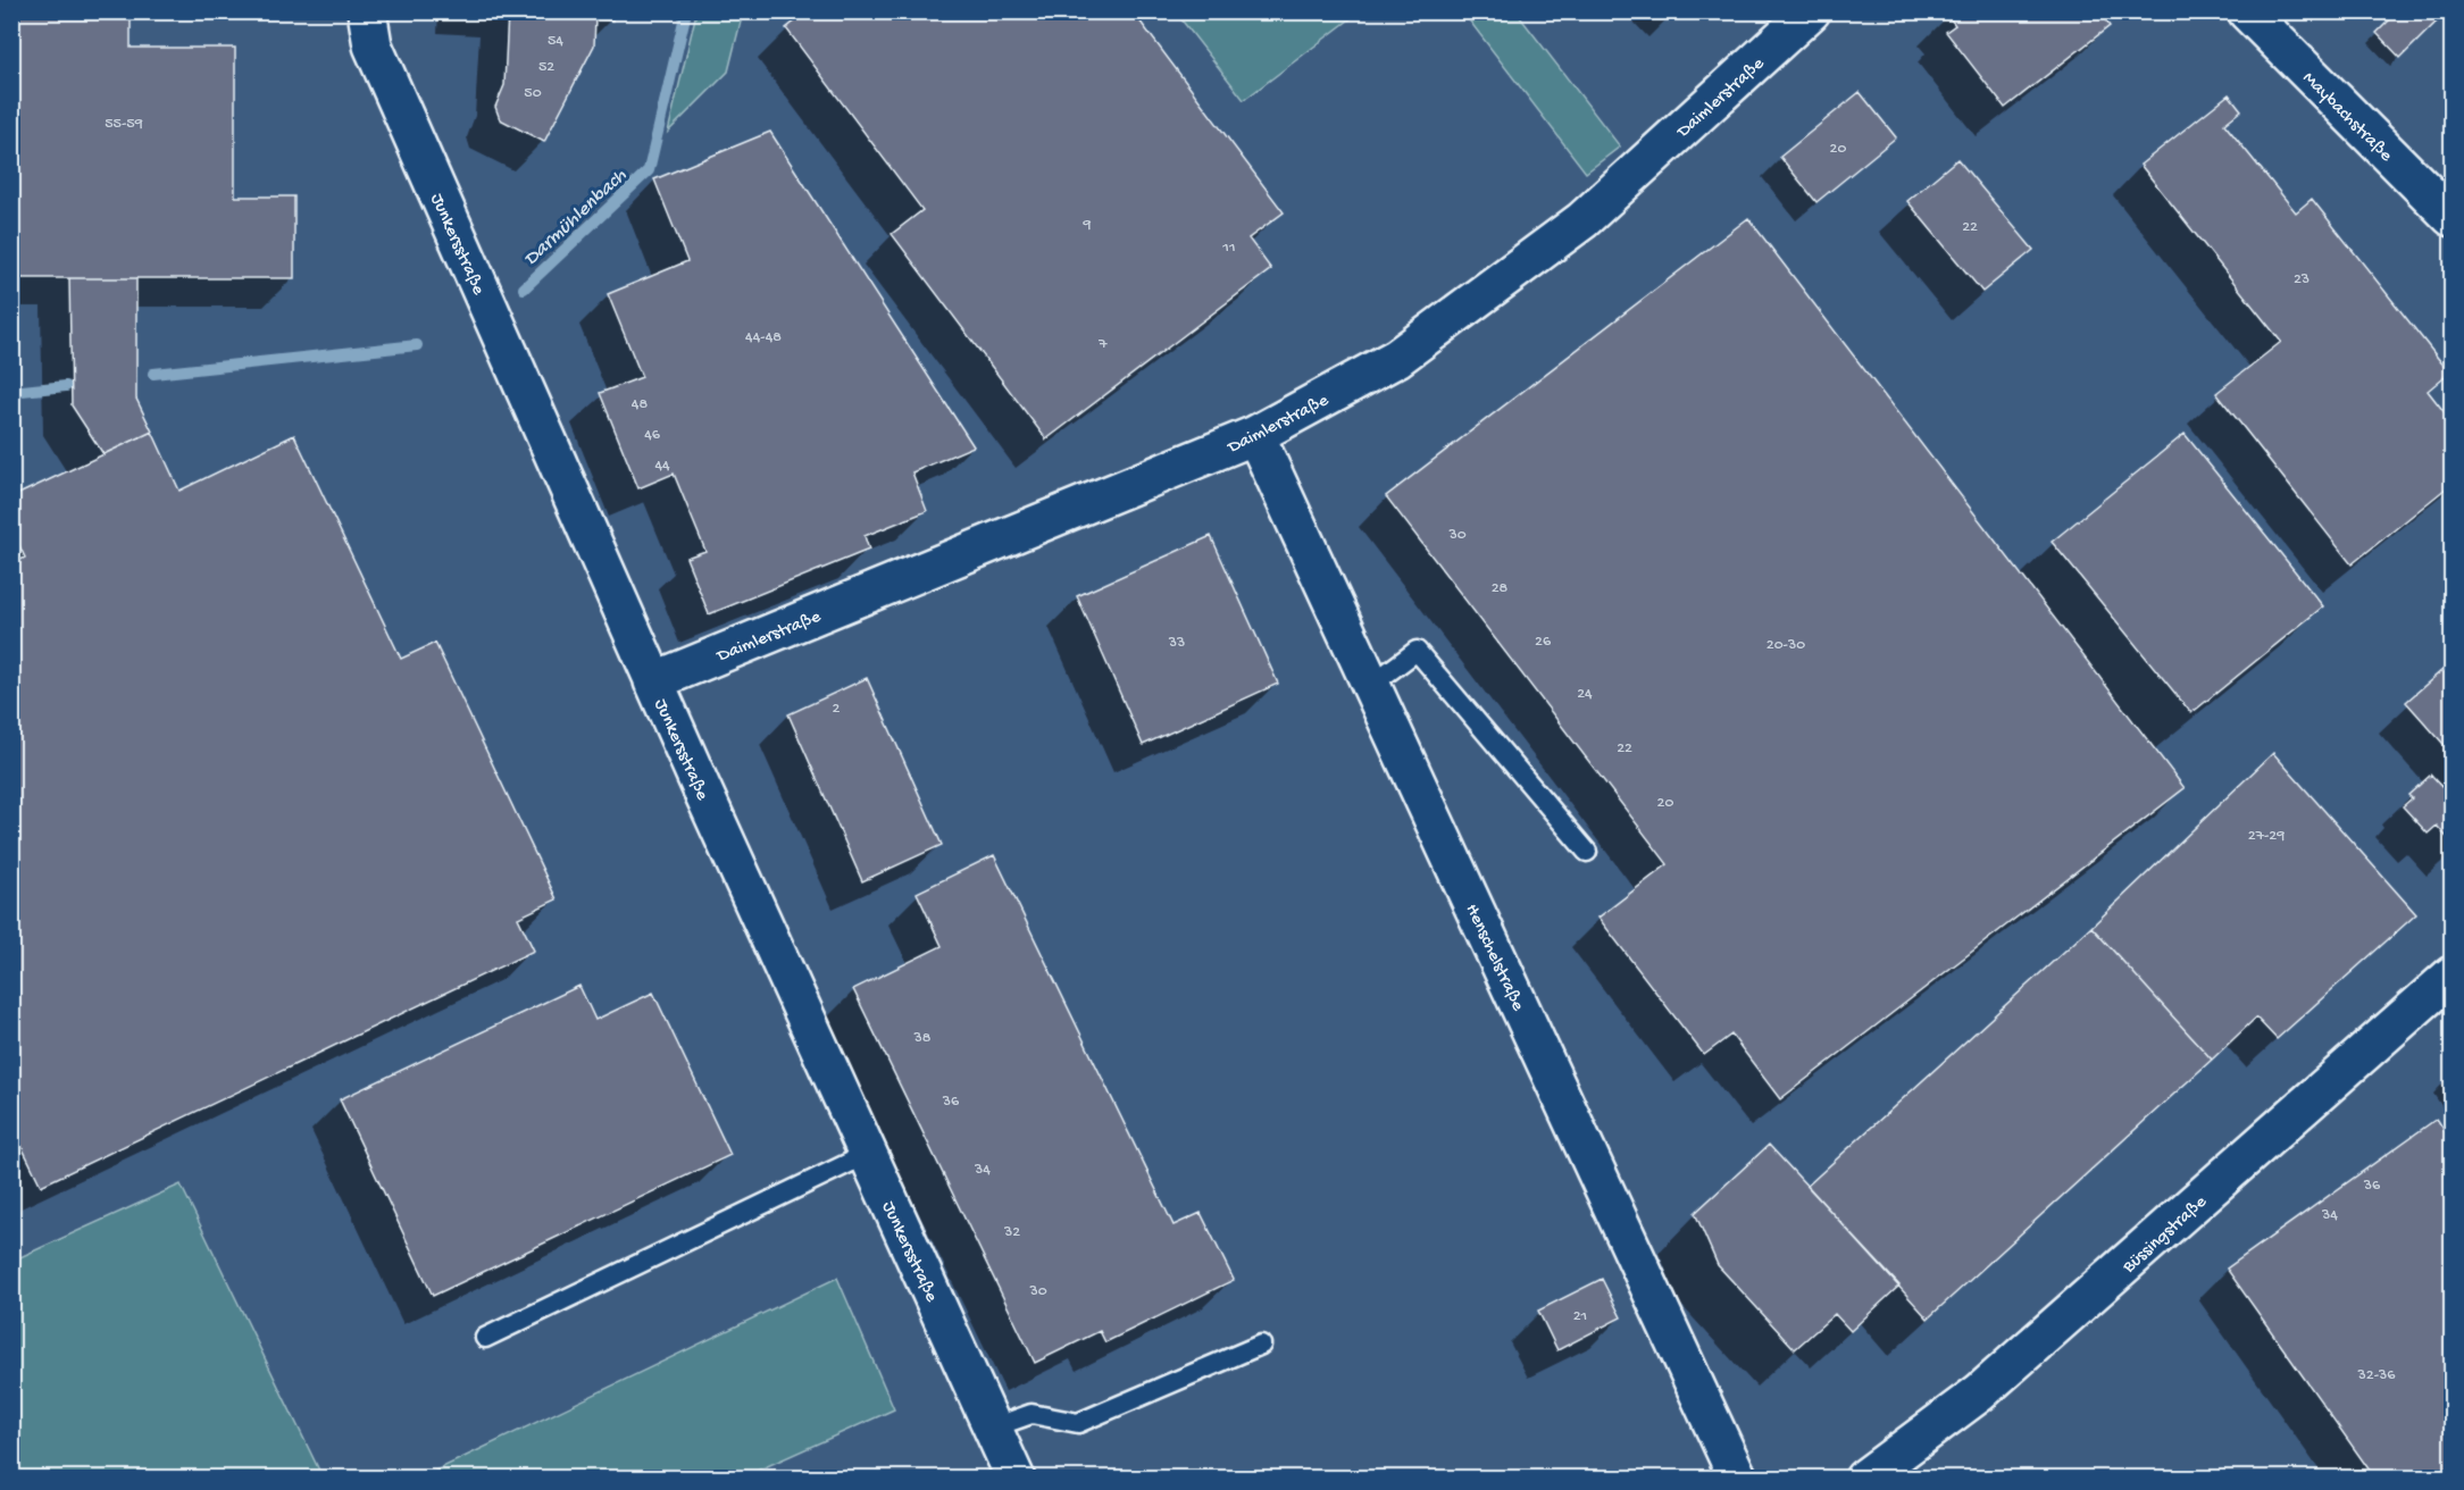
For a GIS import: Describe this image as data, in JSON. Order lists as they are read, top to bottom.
{
  "streets": {
    "street": [
      "Daimlerstraße",
      "Maybachstraße",
      "Junkersstraße",
      "Henschelstraße",
      "Büssingstraße"
    ]
  },
  "crossings": [
    ["Daimlerstraße", "Junkersstraße"],
    ["Daimlerstraße", "Henschelstraße"]
  ],
  "water": ["Darmühlenbach"],
  "house_numbers": [
    "54",
    "52",
    "50",
    "55-59",
    "20",
    "9",
    "22",
    "11",
    "23",
    "44-48",
    "7",
    "48",
    "46",
    "44",
    "30",
    "28",
    "26",
    "33",
    "20-30",
    "24",
    "2",
    "22",
    "20",
    "27-29",
    "38",
    "36",
    "34",
    "36",
    "34",
    "32",
    "30",
    "21",
    "32-36"
  ]
}
